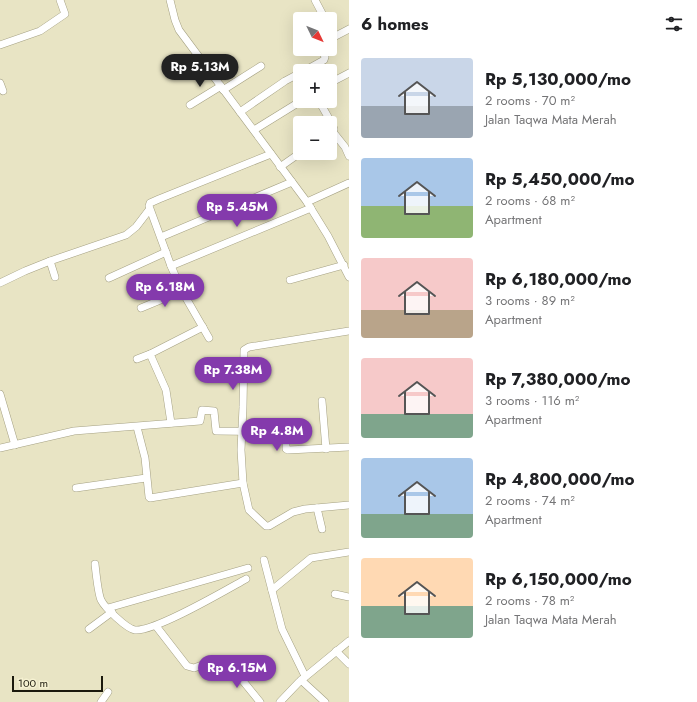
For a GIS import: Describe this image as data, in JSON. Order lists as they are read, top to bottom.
{
  "scale_bar": "100 m",
  "north": "bottom right",
  "page": {
    "heading": "6 homes",
    "map_buttons": ["+", "−"],
    "list": [
      {
        "name": "Rp 5,130,000/mo",
        "note": "2 rooms · 70 m² · Jalan Taqwa Mata Merah"
      },
      {
        "name": "Rp 5,450,000/mo",
        "note": "2 rooms · 68 m² · Apartment"
      },
      {
        "name": "Rp 6,180,000/mo",
        "note": "3 rooms · 89 m² · Apartment"
      },
      {
        "name": "Rp 7,380,000/mo",
        "note": "3 rooms · 116 m² · Apartment"
      },
      {
        "name": "Rp 4,800,000/mo",
        "note": "2 rooms · 74 m² · Apartment"
      },
      {
        "name": "Rp 6,150,000/mo",
        "note": "2 rooms · 78 m² · Jalan Taqwa Mata Merah"
      }
    ],
    "price": [
      "Rp 5.13M",
      "Rp 5.45M",
      "Rp 6.18M",
      "Rp 7.38M",
      "Rp 4.8M",
      "Rp 6.15M"
    ],
    "scale": "100 m"
  }
}
